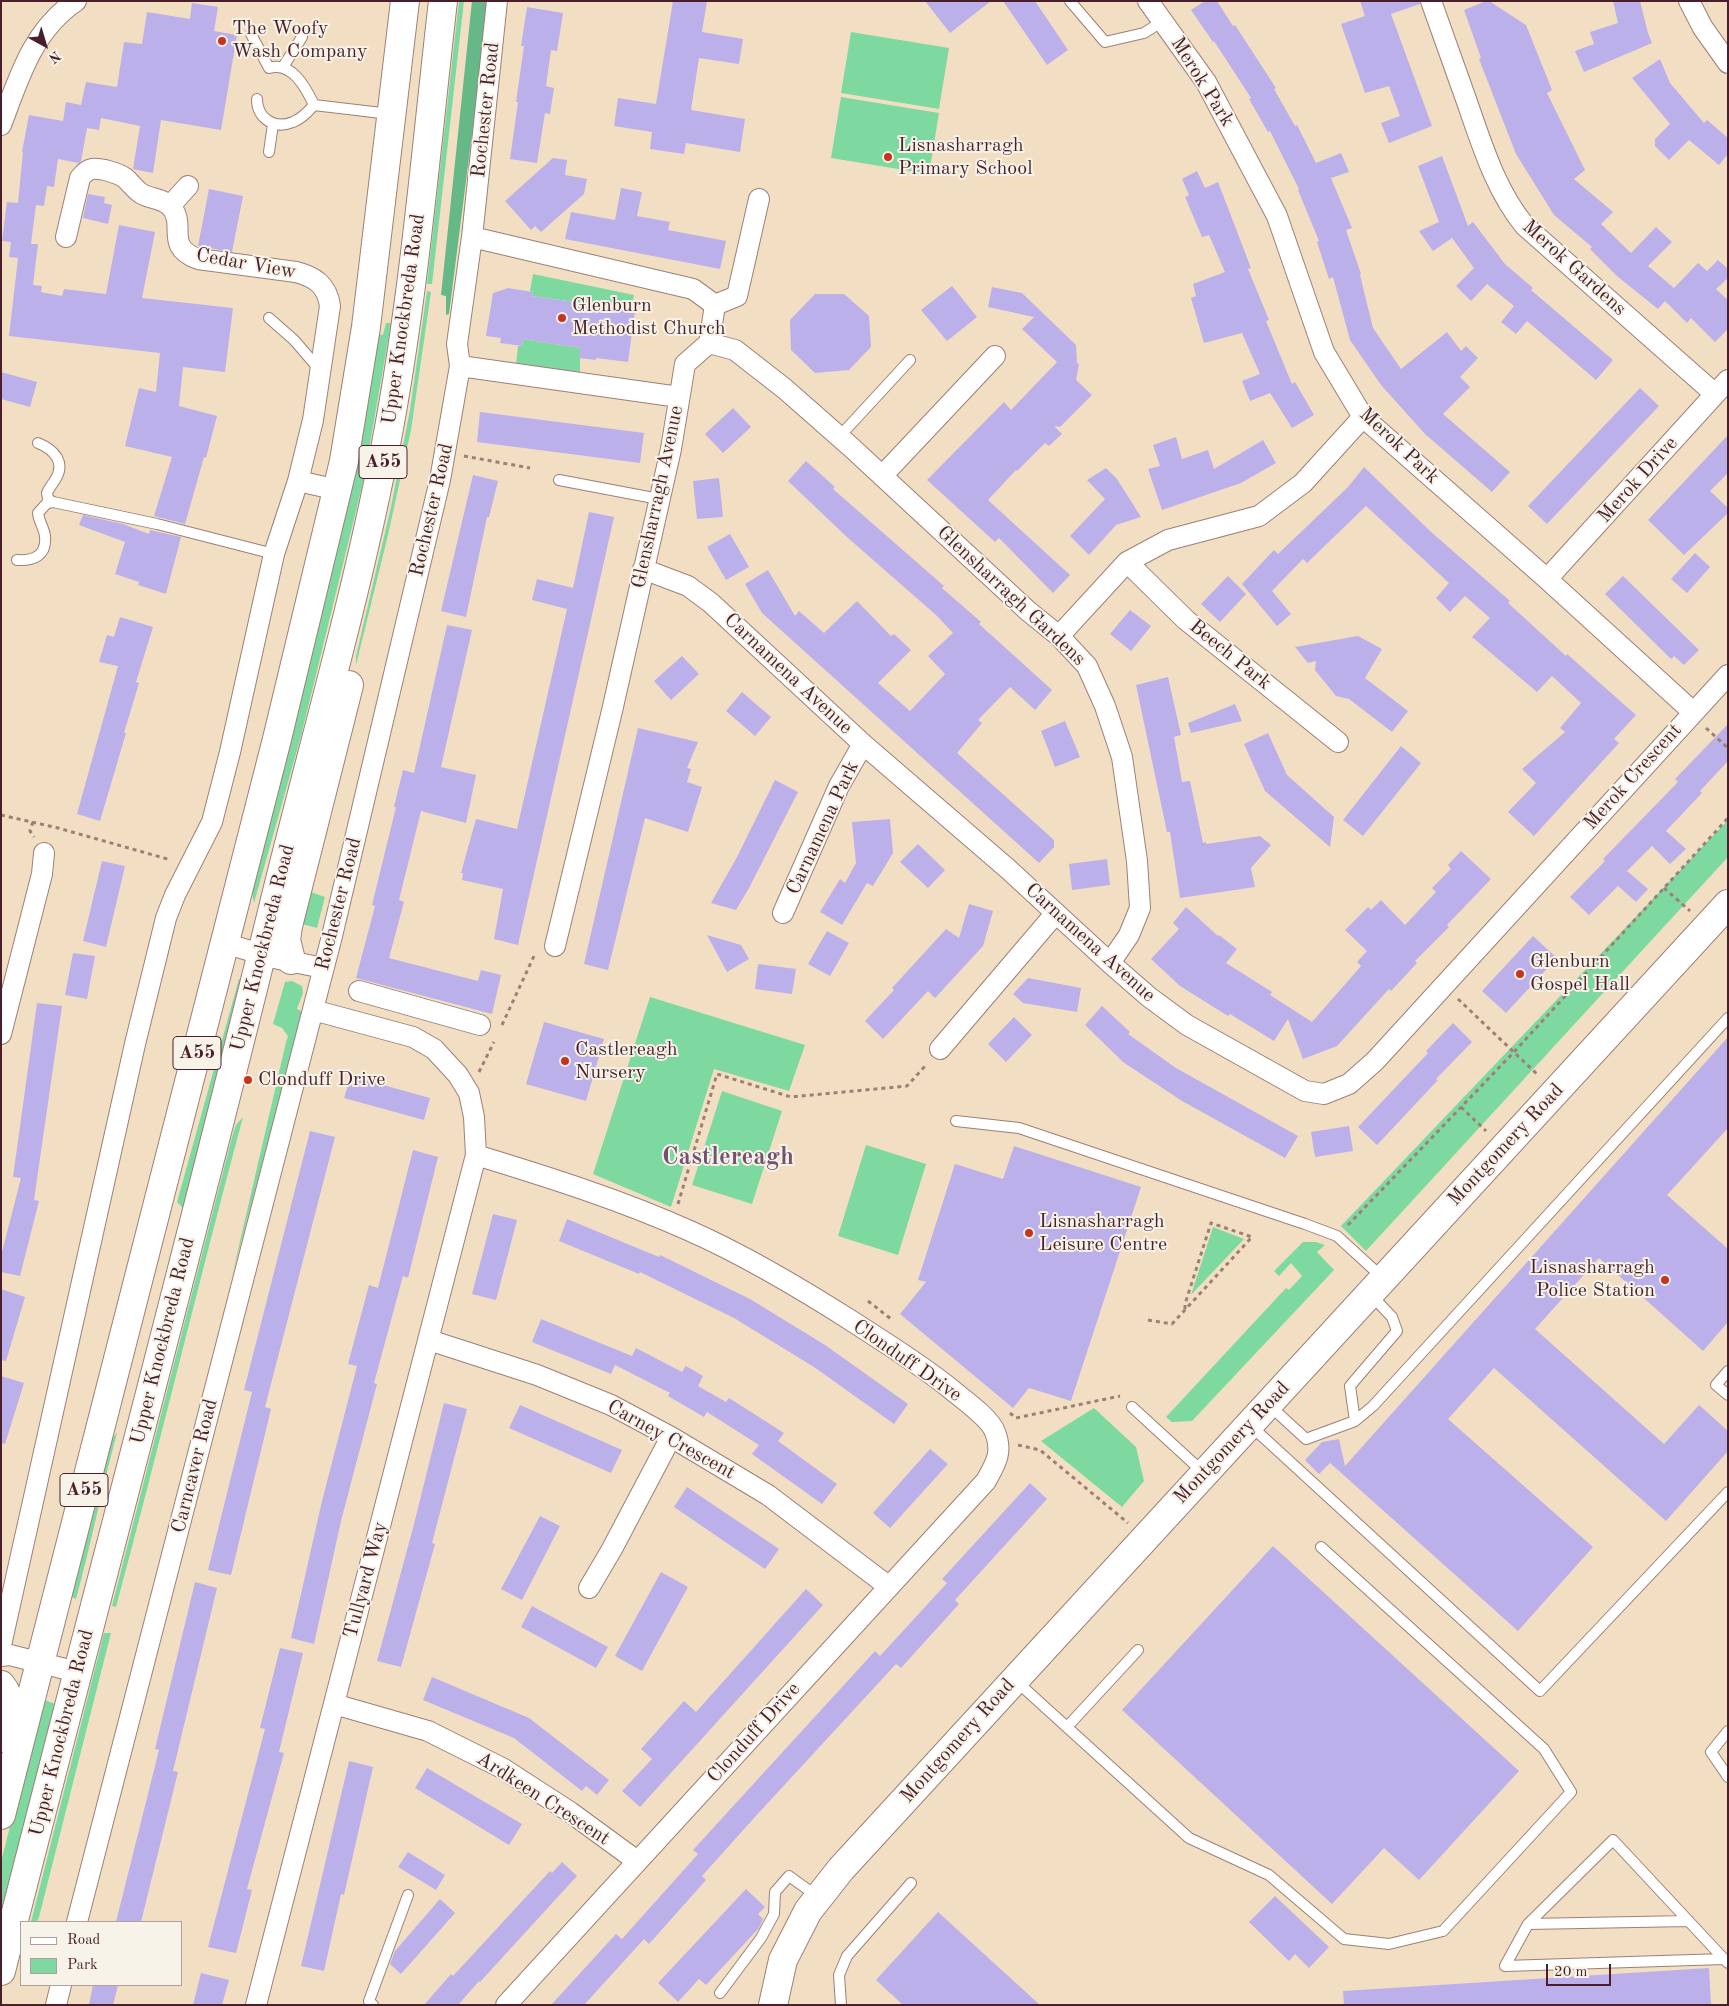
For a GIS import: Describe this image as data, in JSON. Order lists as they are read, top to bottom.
{
  "streets": {
    "main road": ["Upper Knockbreda Road", "A55", "Montgomery Road"],
    "street": [
      "Merok Park",
      "Rochester Road",
      "Cedar View",
      "Merok Gardens",
      "Merok Drive",
      "Glensharragh Avenue",
      "Glensharragh Gardens",
      "Beech Park",
      "Carnamena Avenue",
      "Merok Crescent",
      "Carnamena Park",
      "Clonduff Drive",
      "Carney Crescent",
      "Carncaver Road",
      "Tullyard Way",
      "Ardkeen Crescent"
    ]
  },
  "crossings": [
    ["Merok Park", "Merok Drive"],
    ["Merok Park", "Merok Crescent"],
    ["Rochester Road", "Carncaver Road"],
    ["Merok Gardens", "Merok Drive"],
    ["Glensharragh Avenue", "Glensharragh Gardens"],
    ["Glensharragh Avenue", "Carnamena Avenue"],
    ["Glensharragh Gardens", "Carnamena Avenue"],
    ["Carnamena Avenue", "Merok Crescent"],
    ["Carnamena Avenue", "Carnamena Park"],
    ["Clonduff Drive", "Carney Crescent"],
    ["Clonduff Drive", "Tullyard Way"],
    ["Clonduff Drive", "Ardkeen Crescent"],
    ["Carney Crescent", "Tullyard Way"],
    ["Tullyard Way", "Ardkeen Crescent"]
  ],
  "districts": ["Castlereagh"],
  "places": [
    "The Woofy Wash Company",
    "Lisnasharragh Primary School",
    "Glenburn Methodist Church",
    "Glenburn Gospel Hall",
    "Castlereagh Nursery",
    "Clonduff Drive",
    "Lisnasharragh Leisure Centre",
    "Lisnasharragh Police Station"
  ],
  "legend": ["Road", "Park"],
  "scale_bar": "20 m",
  "north": "bottom right"
}
